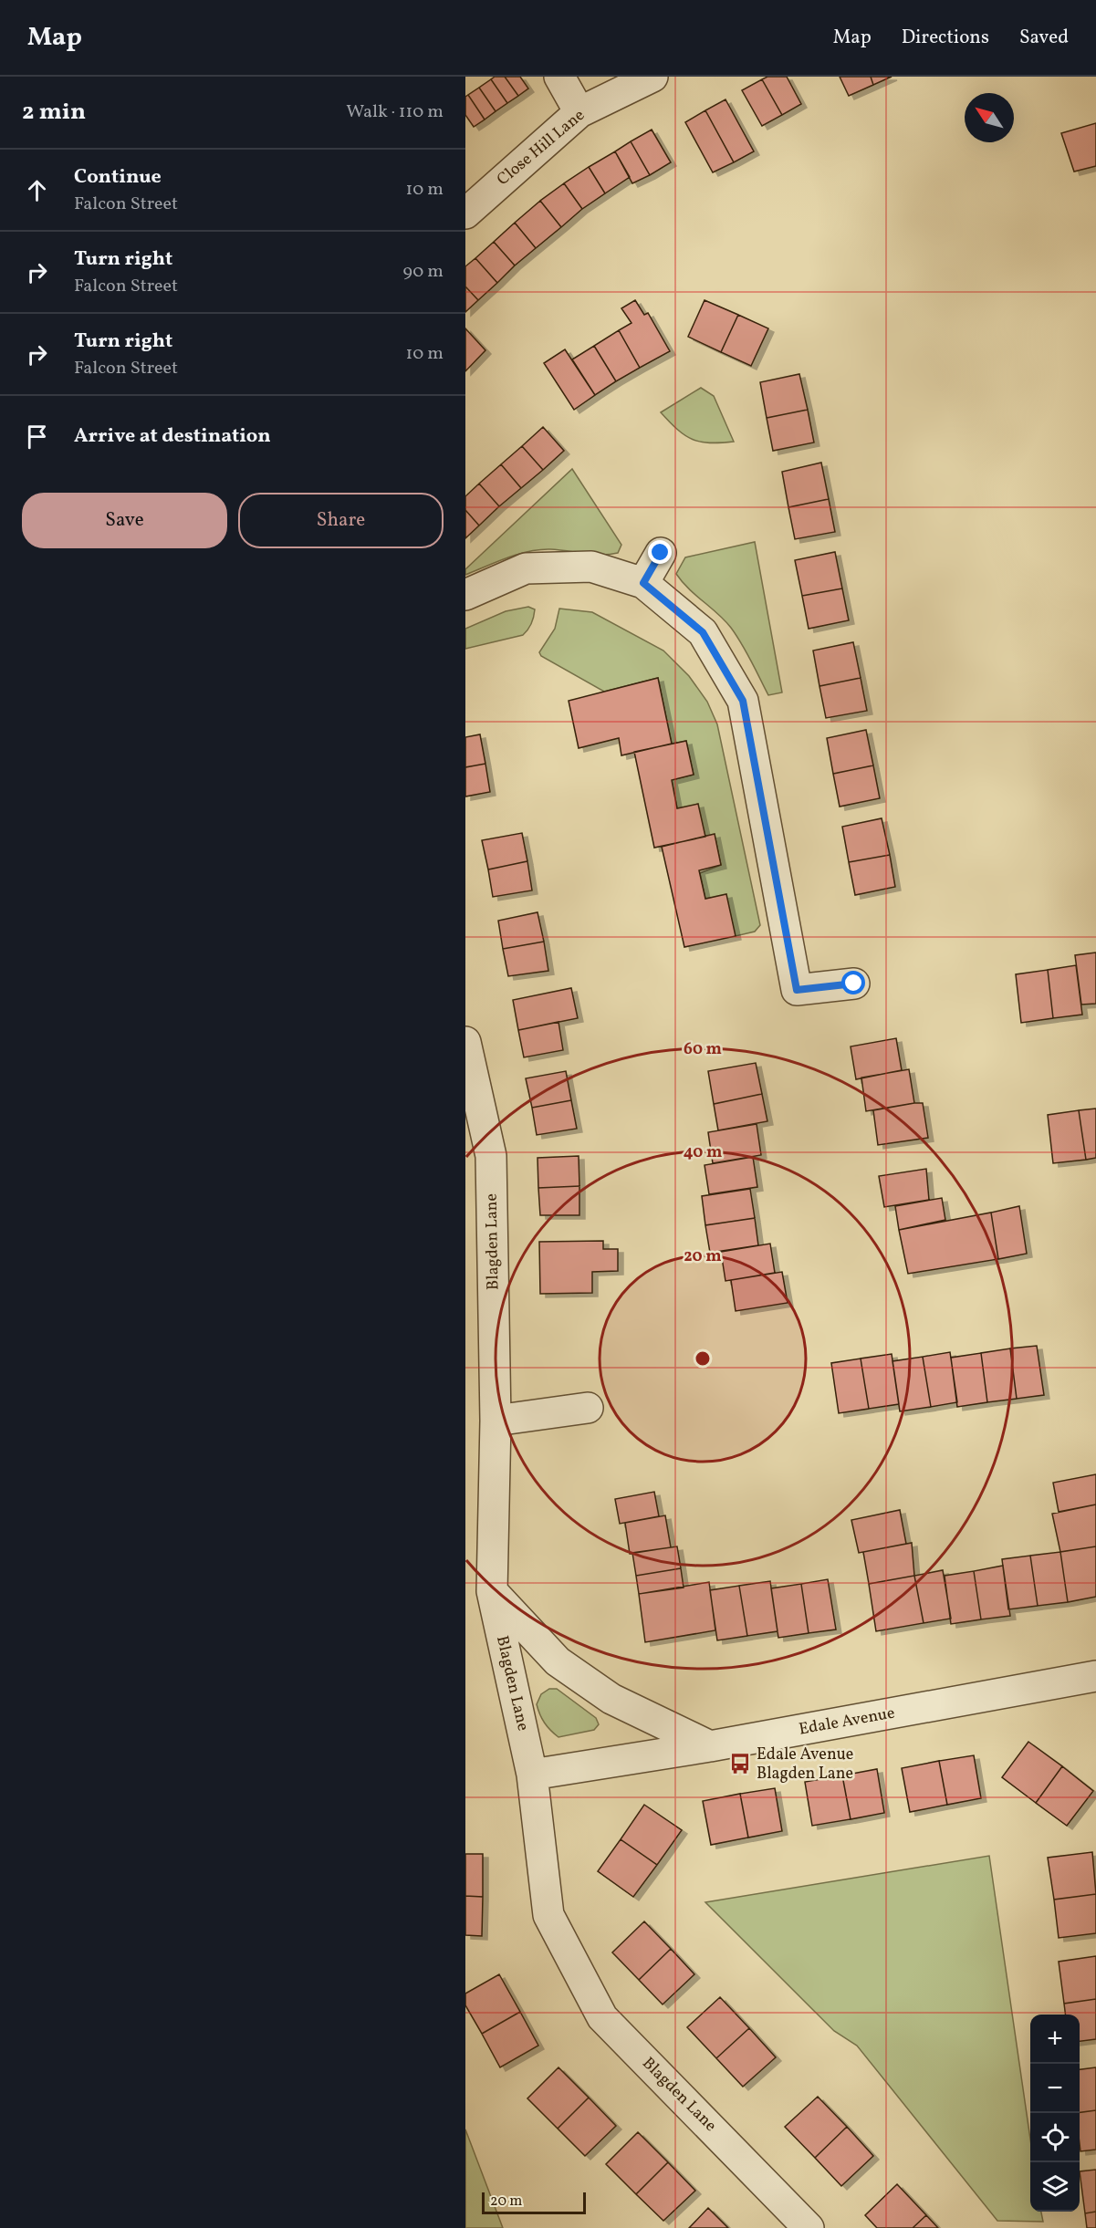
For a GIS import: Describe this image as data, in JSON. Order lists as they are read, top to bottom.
{
  "streets": {
    "street": ["Close Hill Lane", "Blagden Lane", "Edale Avenue"]
  },
  "crossings": [
    ["Blagden Lane", "Edale Avenue"]
  ],
  "places": {
    "bus stop": ["Edale Avenue Blagden Lane"]
  },
  "scale_bar": "20 m",
  "north": "top left",
  "page": {
    "header": "Map",
    "nav": ["Map", "Directions", "Saved"],
    "heading": ["2 min", "Walk · 110 m"],
    "list": [
      ["Continue", "Falcon Street", "10 m"],
      ["Turn right", "Falcon Street", "90 m"],
      ["Turn right", "Falcon Street", "10 m"],
      "Arrive at destination"
    ],
    "buttons": ["Save", "Share"],
    "map_buttons": ["+", "−"],
    "scale": "20 m"
  },
  "rings": ["60 m", "40 m", "20 m"]
}
